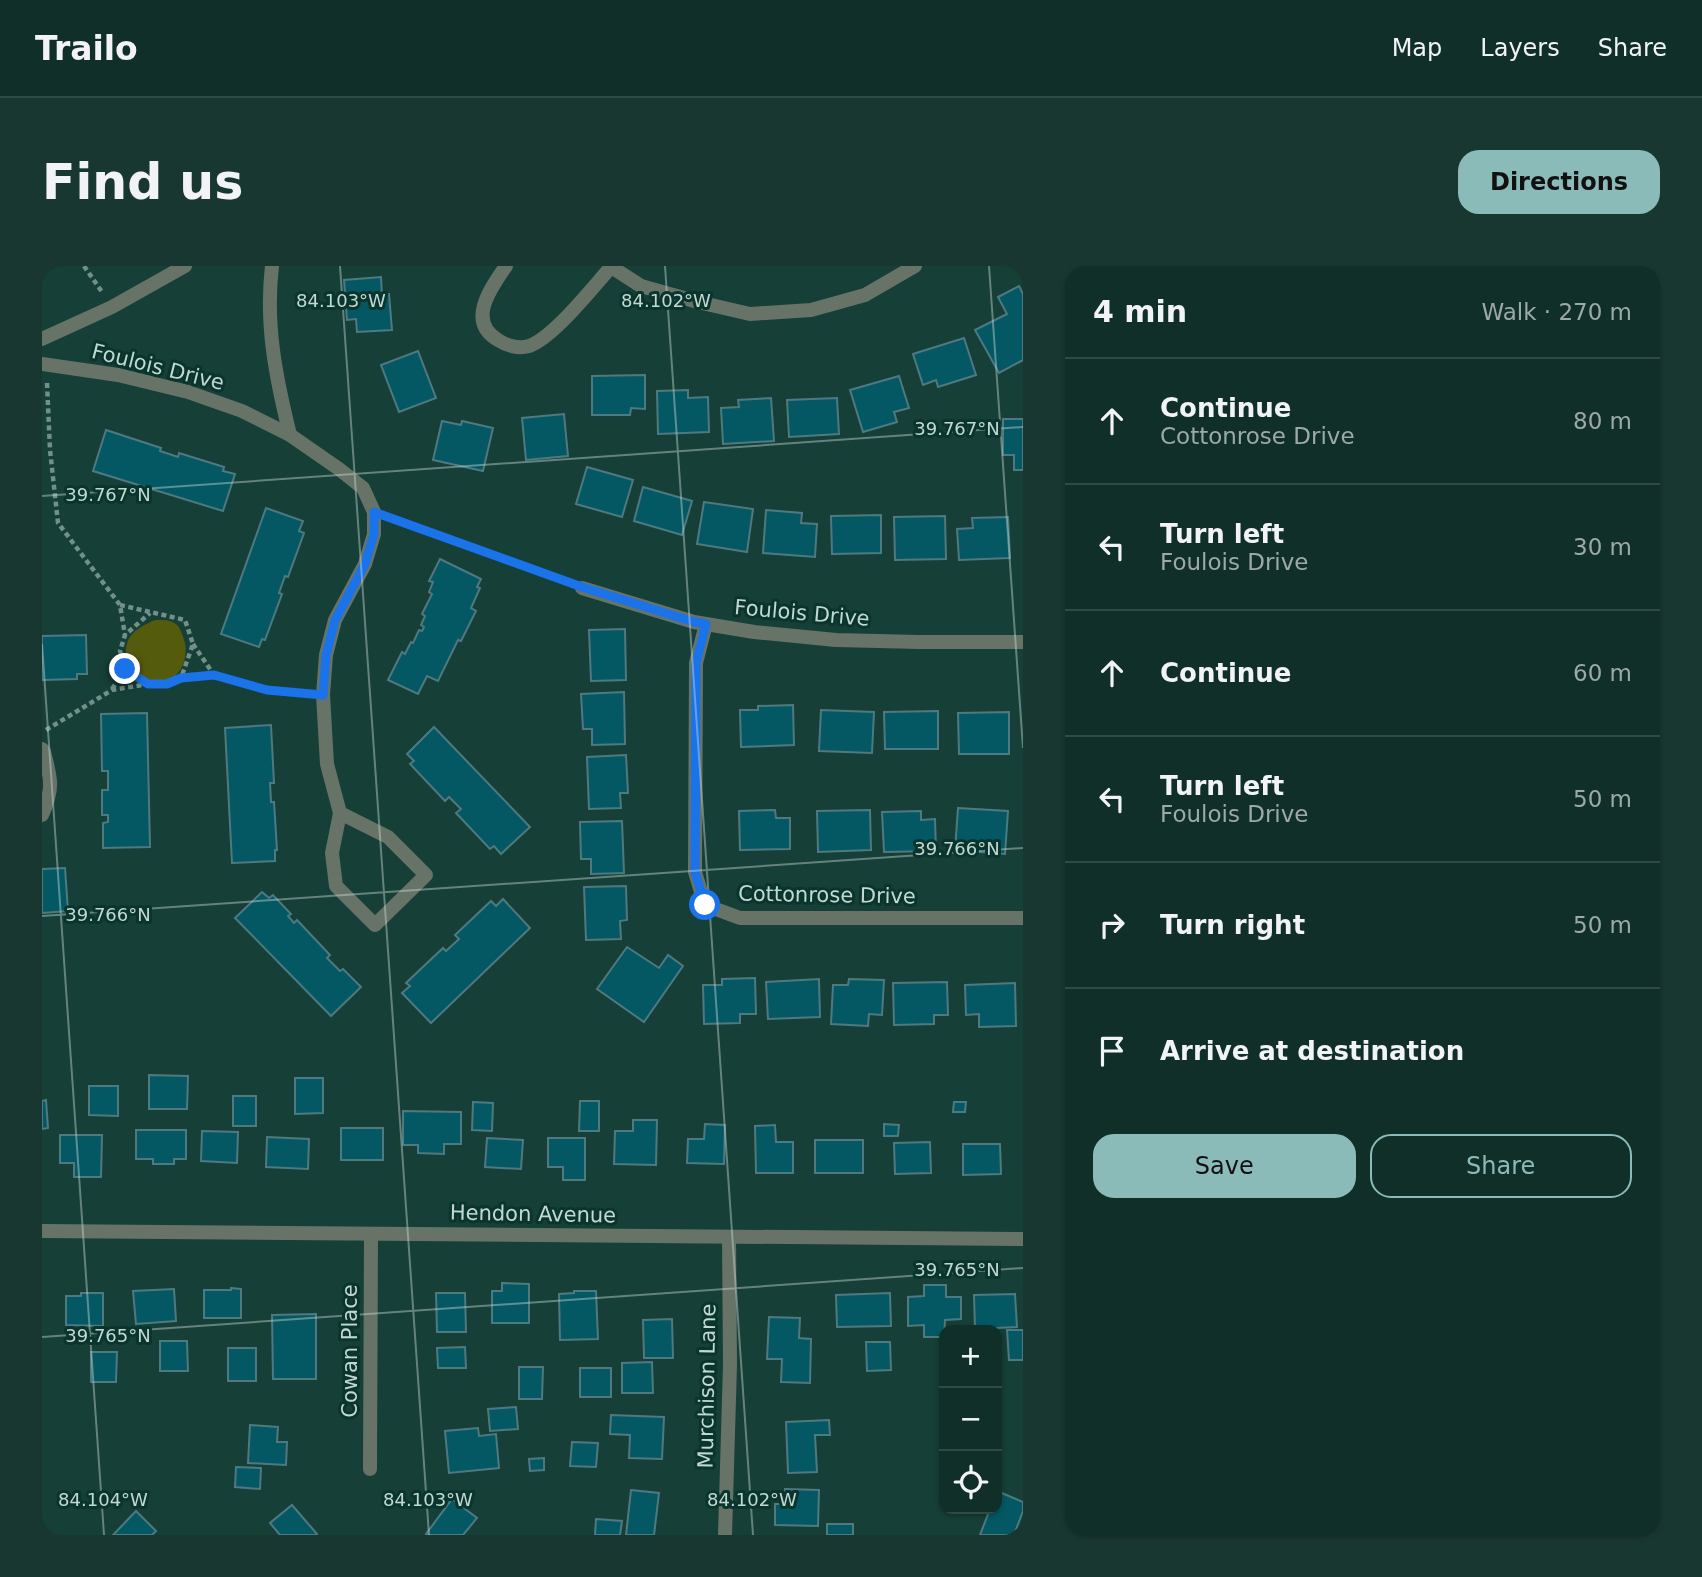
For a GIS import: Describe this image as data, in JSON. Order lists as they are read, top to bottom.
{
  "streets": {
    "street": [
      "Foulois Drive",
      "Cottonrose Drive",
      "Hendon Avenue",
      "Cowan Place",
      "Murchison Lane"
    ]
  },
  "crossings": [
    ["Foulois Drive", "Cottonrose Drive"],
    ["Hendon Avenue", "Cowan Place"],
    ["Hendon Avenue", "Murchison Lane"]
  ],
  "page": {
    "header": "Trailo",
    "nav": ["Map", "Layers", "Share"],
    "buttons": [
      "Directions",
      ["Save", "Share"]
    ],
    "title": "Find us",
    "heading": ["4 min", "Walk · 270 m"],
    "list": [
      ["Continue", "Cottonrose Drive", "80 m"],
      ["Turn left", "Foulois Drive", "30 m"],
      ["Continue", "60 m"],
      ["Turn left", "Foulois Drive", "50 m"],
      ["Turn right", "50 m"],
      "Arrive at destination"
    ],
    "map_buttons": ["+", "−"]
  },
  "coordinates": [
    "84.103°W",
    "84.102°W",
    "39.767°N",
    "39.766°N",
    "39.765°N",
    "84.104°W"
  ]
}
